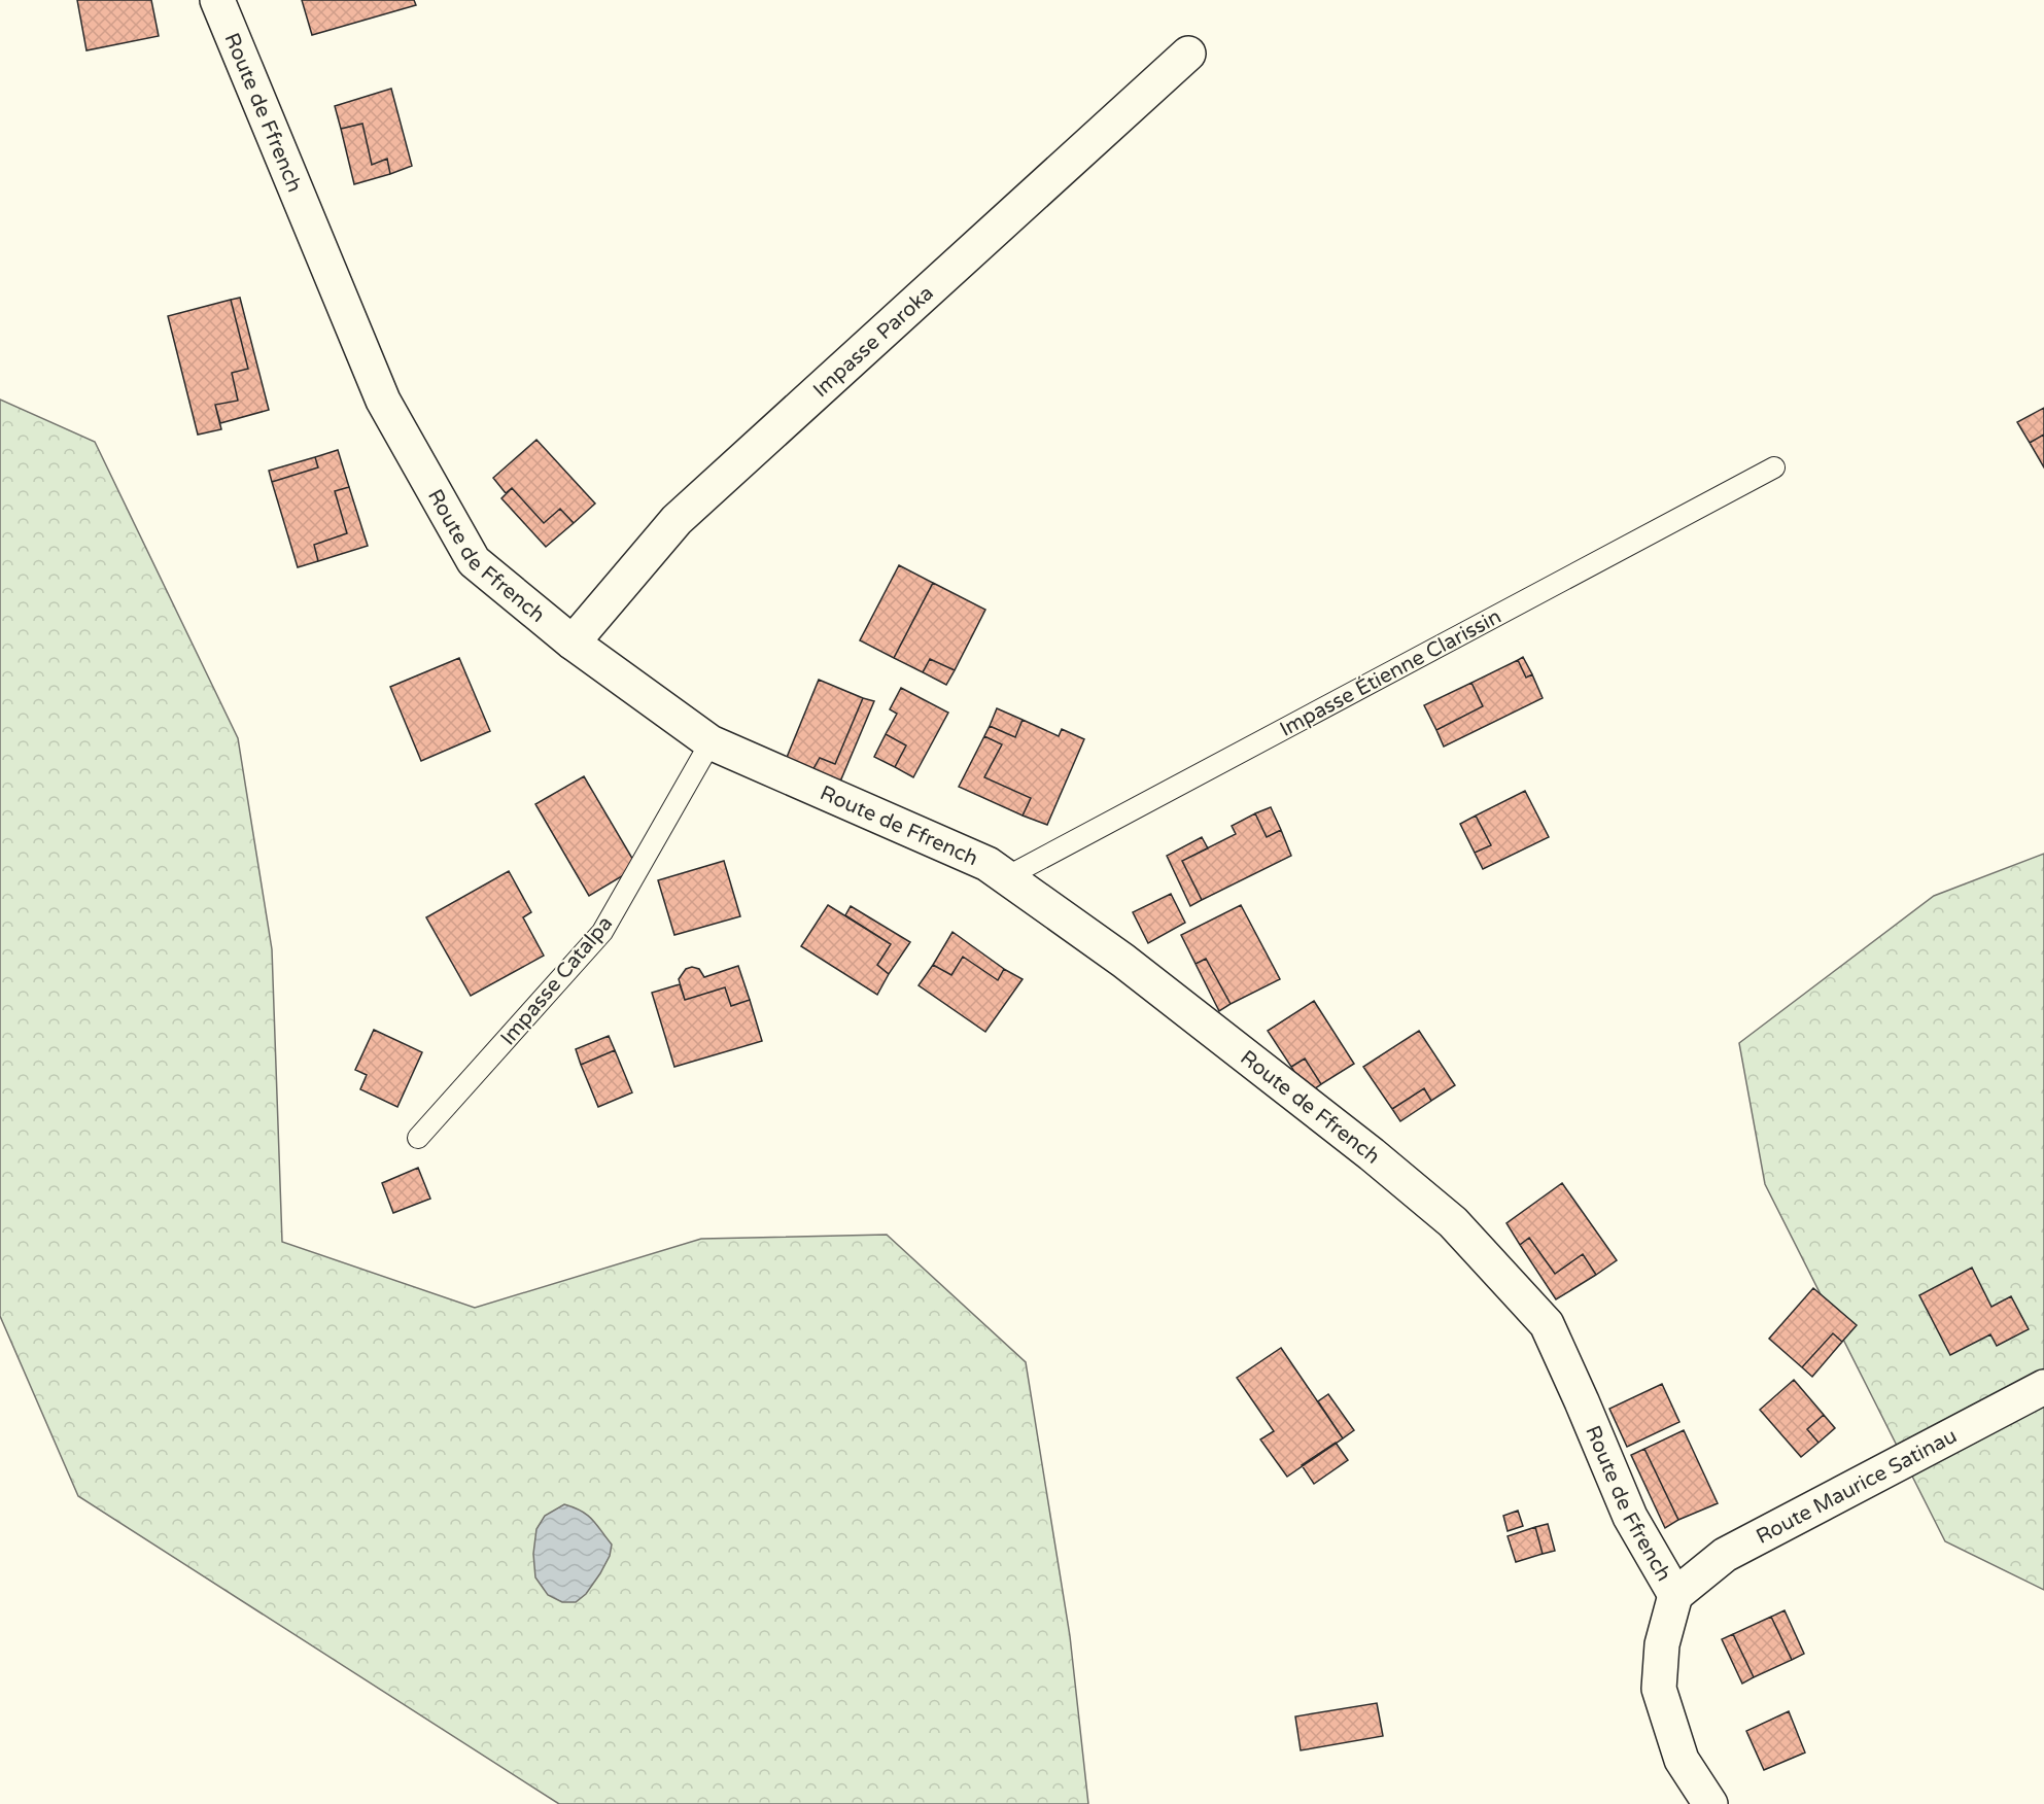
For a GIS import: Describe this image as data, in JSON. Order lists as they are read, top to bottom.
{
  "streets": {
    "main road": ["Route de Ffrench", "Impasse Paroka", "Route Maurice Satinau"],
    "lane": ["Impasse Étienne Clarissin", "Impasse Catalpa"]
  },
  "crossings": [
    ["Route de Ffrench", "Impasse Paroka"],
    ["Route de Ffrench", "Impasse Étienne Clarissin"],
    ["Route de Ffrench", "Impasse Catalpa"],
    ["Route de Ffrench", "Route Maurice Satinau"]
  ]
}
